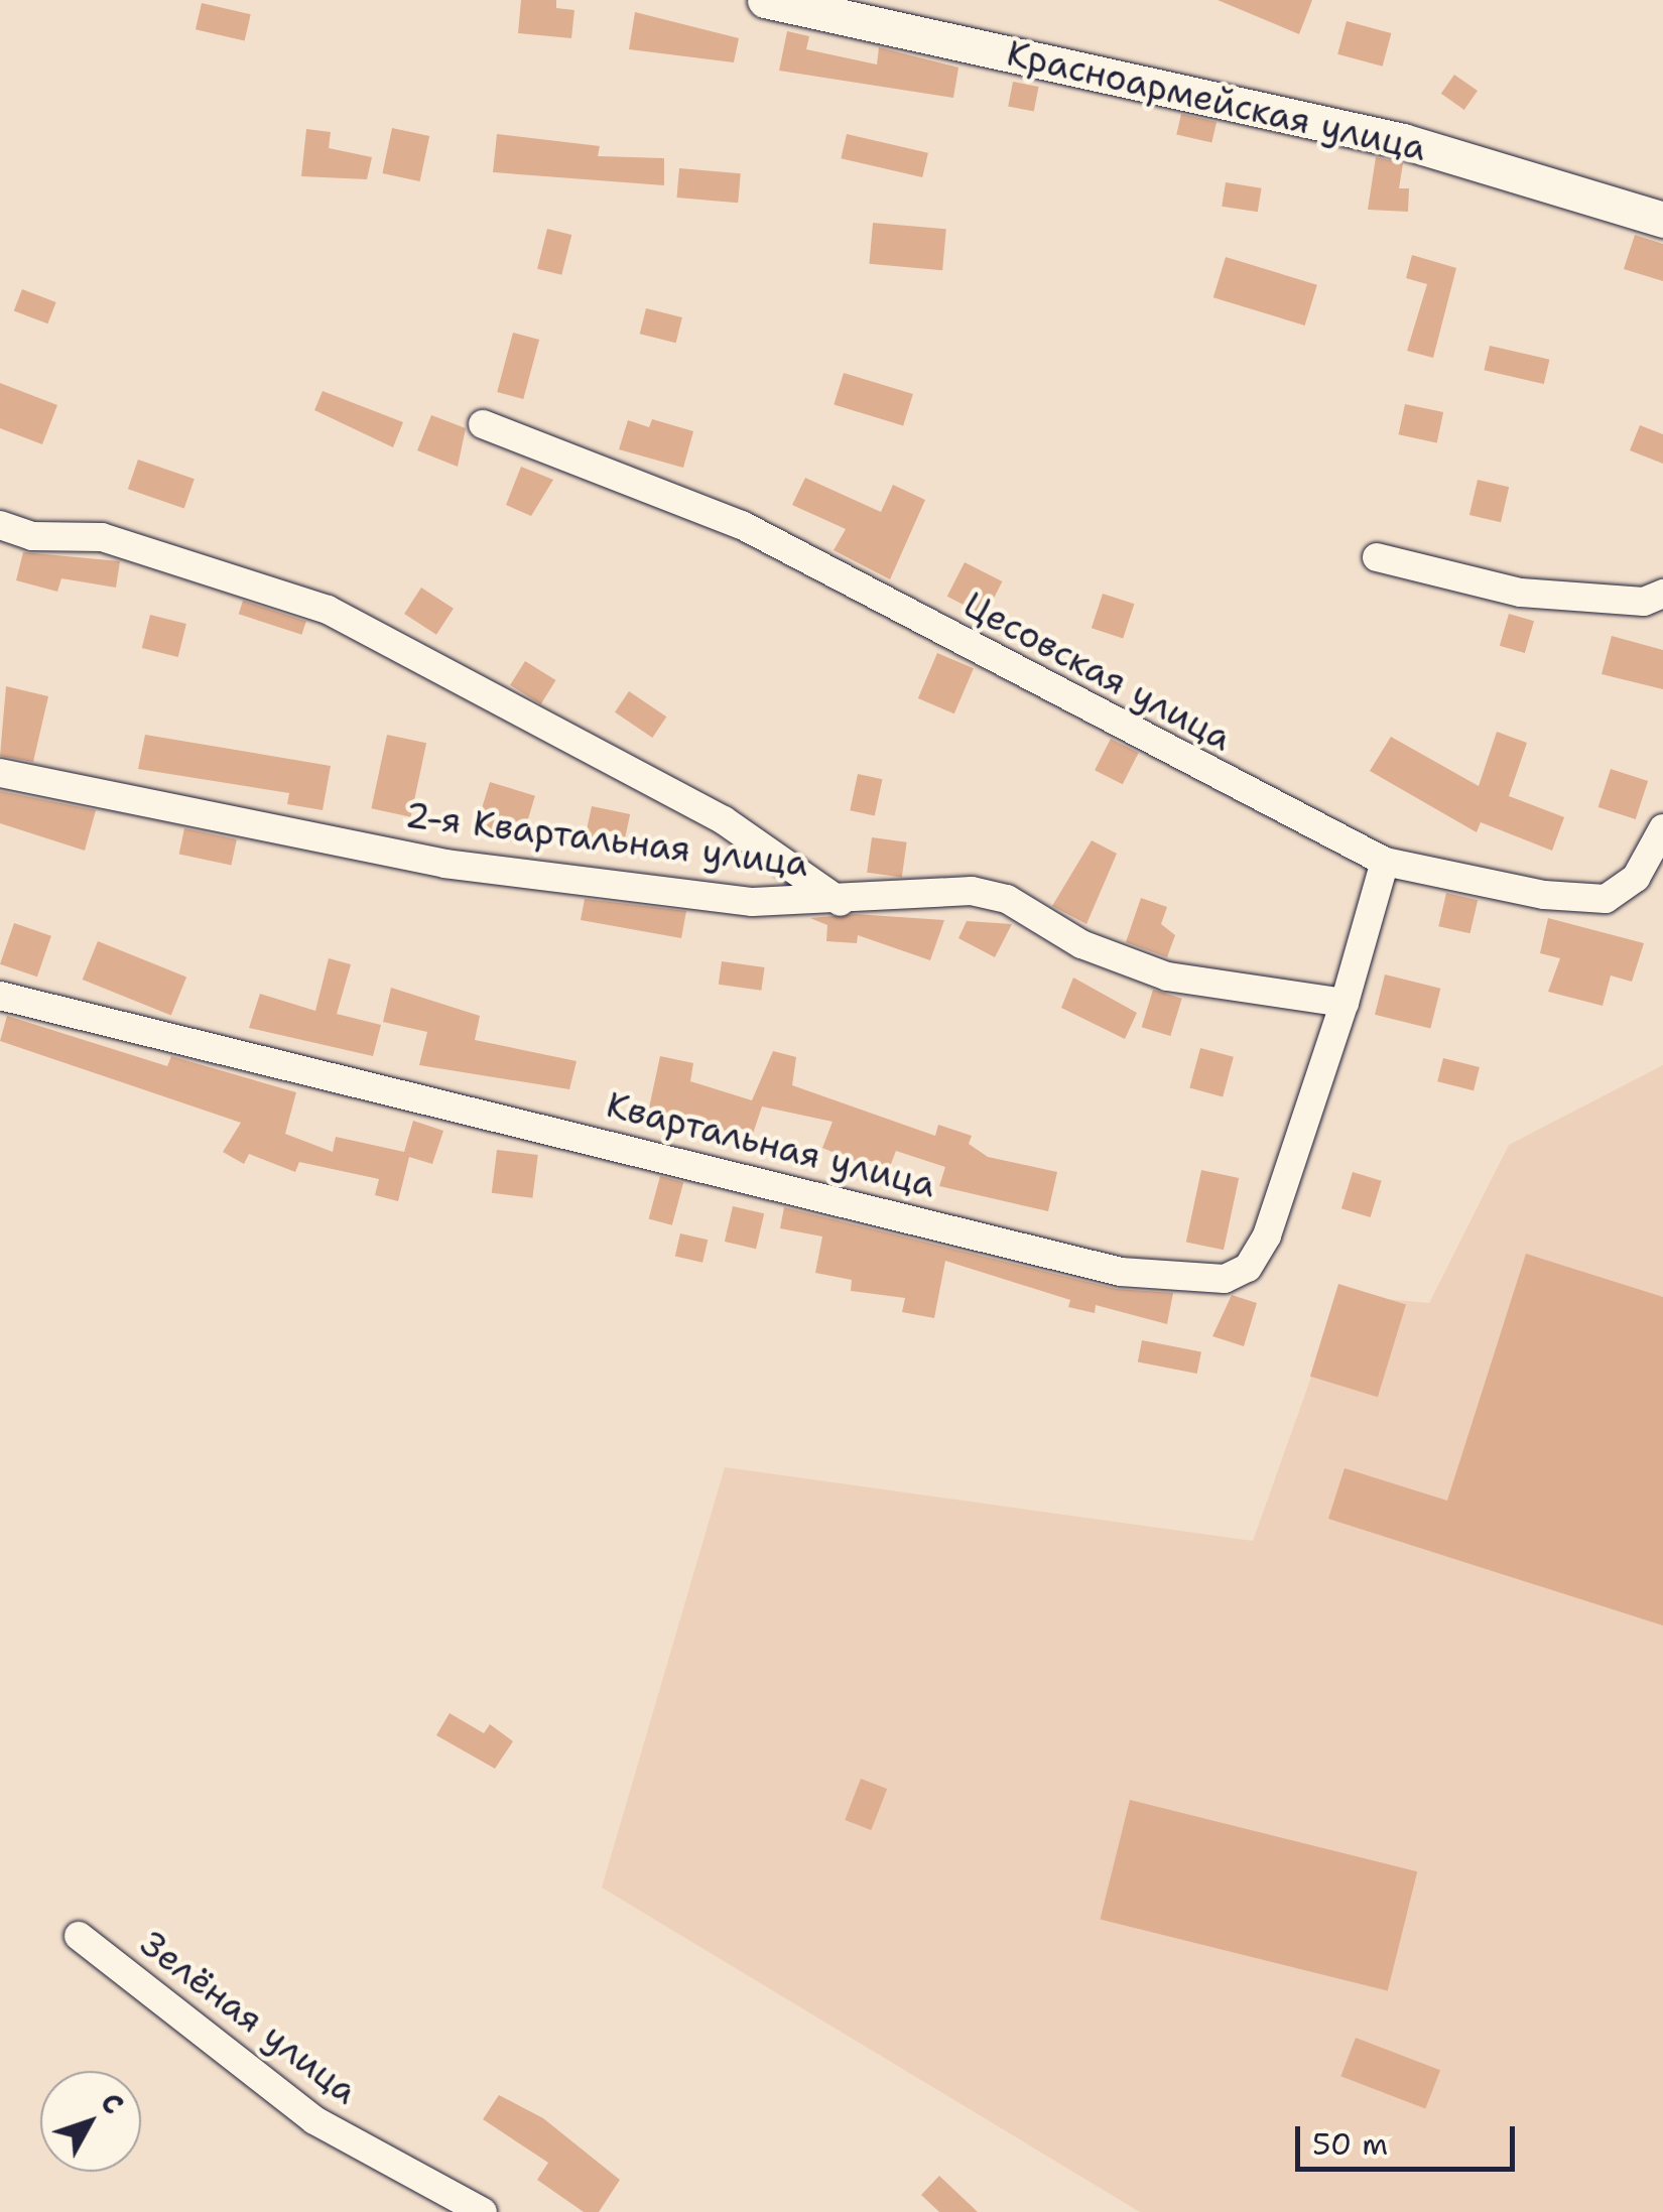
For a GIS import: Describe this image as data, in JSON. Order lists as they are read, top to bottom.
{
  "streets": {
    "street": [
      "Красноармейская улица",
      "Цесовская улица",
      "2-я Квартальная улица",
      "Квартальная улица",
      "Зелёная улица"
    ]
  },
  "crossings": [
    ["2-я Квартальная улица", "Квартальная улица"]
  ],
  "scale_bar": "50 m",
  "north": "top right"
}
